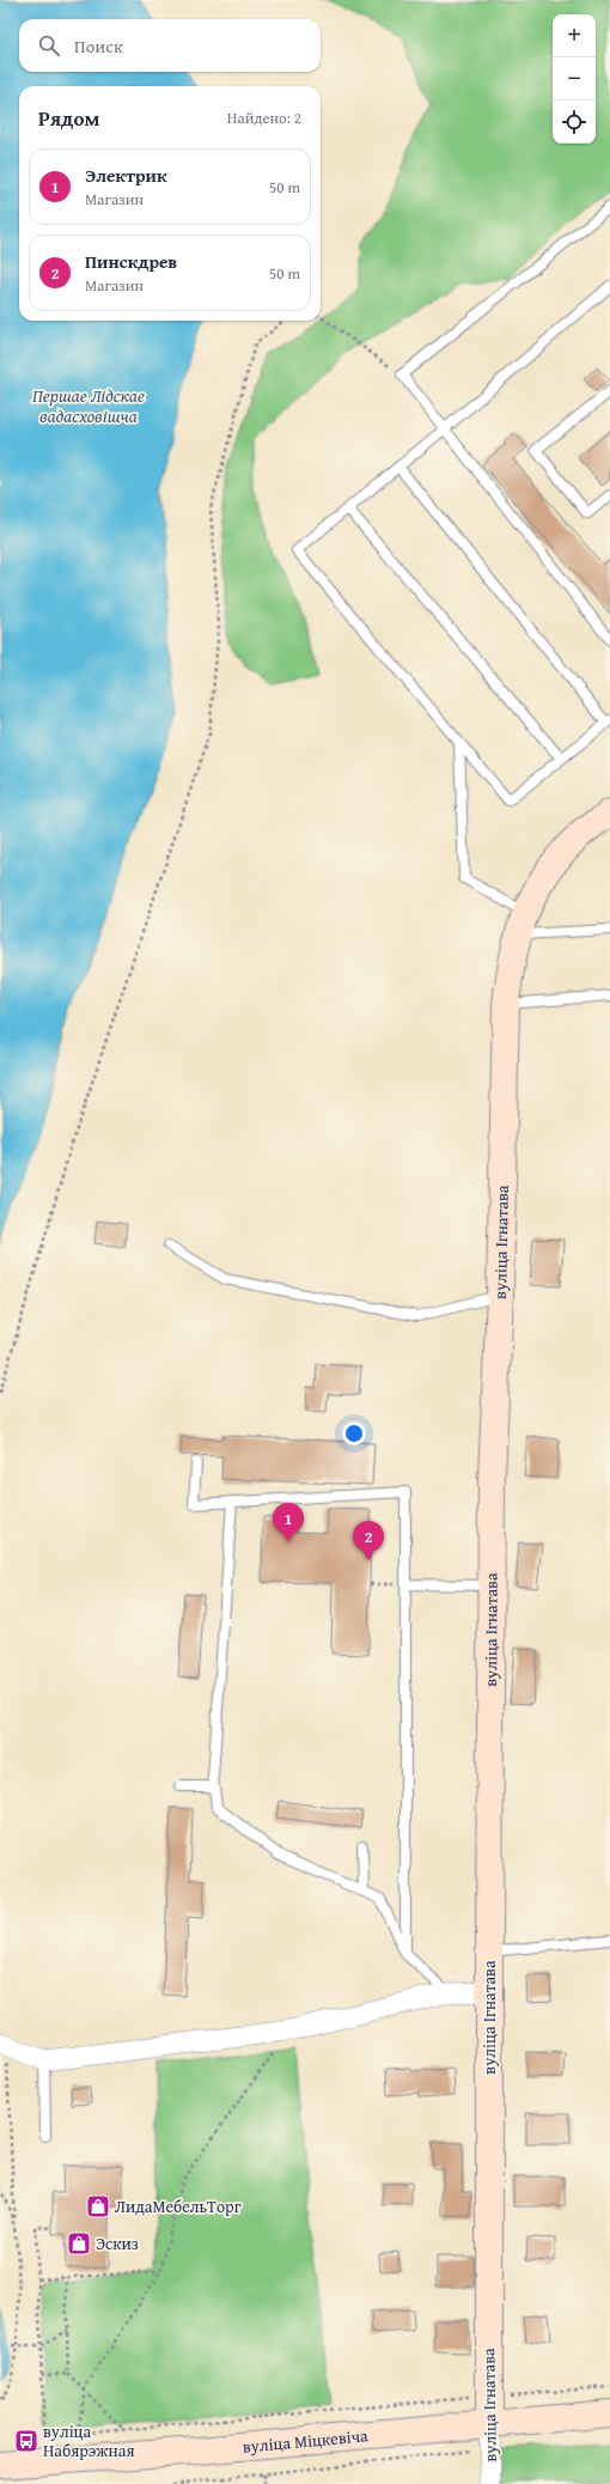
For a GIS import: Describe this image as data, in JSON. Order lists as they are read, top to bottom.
{
  "streets": {
    "street": ["вуліца Ігнатава", "вуліца Міцкевіча"]
  },
  "crossings": [
    ["вуліца Ігнатава", "вуліца Міцкевіча"]
  ],
  "water": ["Першае Лідскае вадасховішча"],
  "places": {
    "shop": ["ЛидаМебельТорг", "Эскиз"],
    "bus stop": ["вуліца Набярэжная"]
  },
  "page": {
    "map_buttons": ["+", "−"],
    "search": "Поиск",
    "heading": ["Рядом", "Найдено: 2"],
    "list": [
      {
        "mark": "1",
        "name": "Электрик",
        "note": "Магазин",
        "value": "50 m"
      },
      {
        "mark": "2",
        "name": "Пинскдрев",
        "note": "Магазин",
        "value": "50 m"
      }
    ],
    "pins": ["1", "2"]
  }
}
